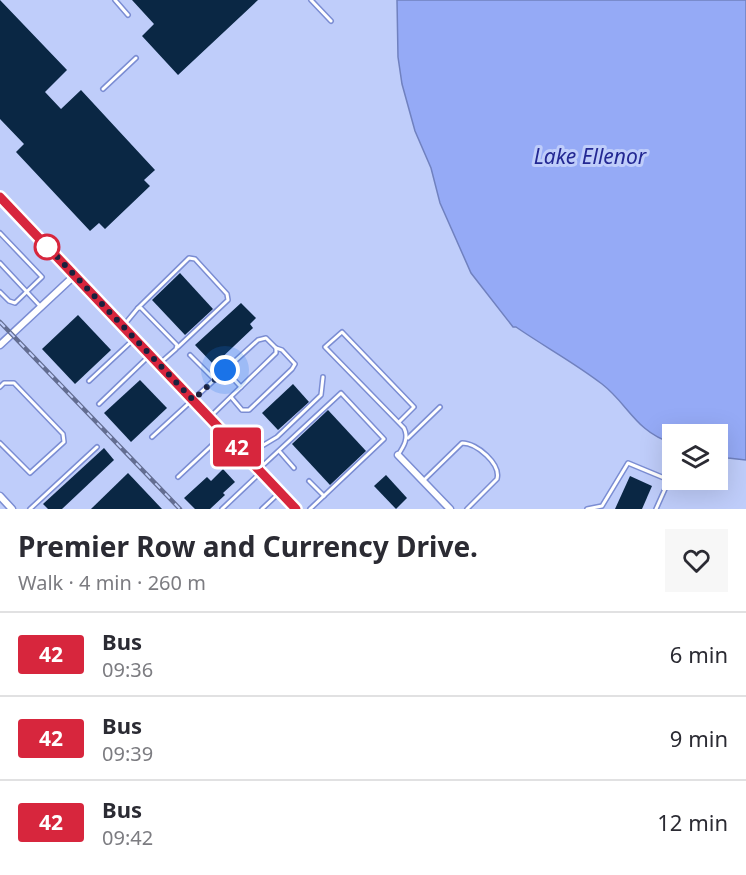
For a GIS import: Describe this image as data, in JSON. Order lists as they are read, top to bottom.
{
  "water": ["Lake Ellenor"],
  "lines": ["bus line 42"],
  "page": {
    "on_map": "42",
    "heading": ["Premier Row and Currency Drive.", "Walk · 4 min · 260 m"],
    "list": [
      {
        "mark": "42",
        "name": "Bus",
        "note": "09:36",
        "value": "6 min"
      },
      {
        "mark": "42",
        "name": "Bus",
        "note": "09:39",
        "value": "9 min"
      },
      {
        "mark": "42",
        "name": "Bus",
        "note": "09:42",
        "value": "12 min"
      }
    ]
  }
}
